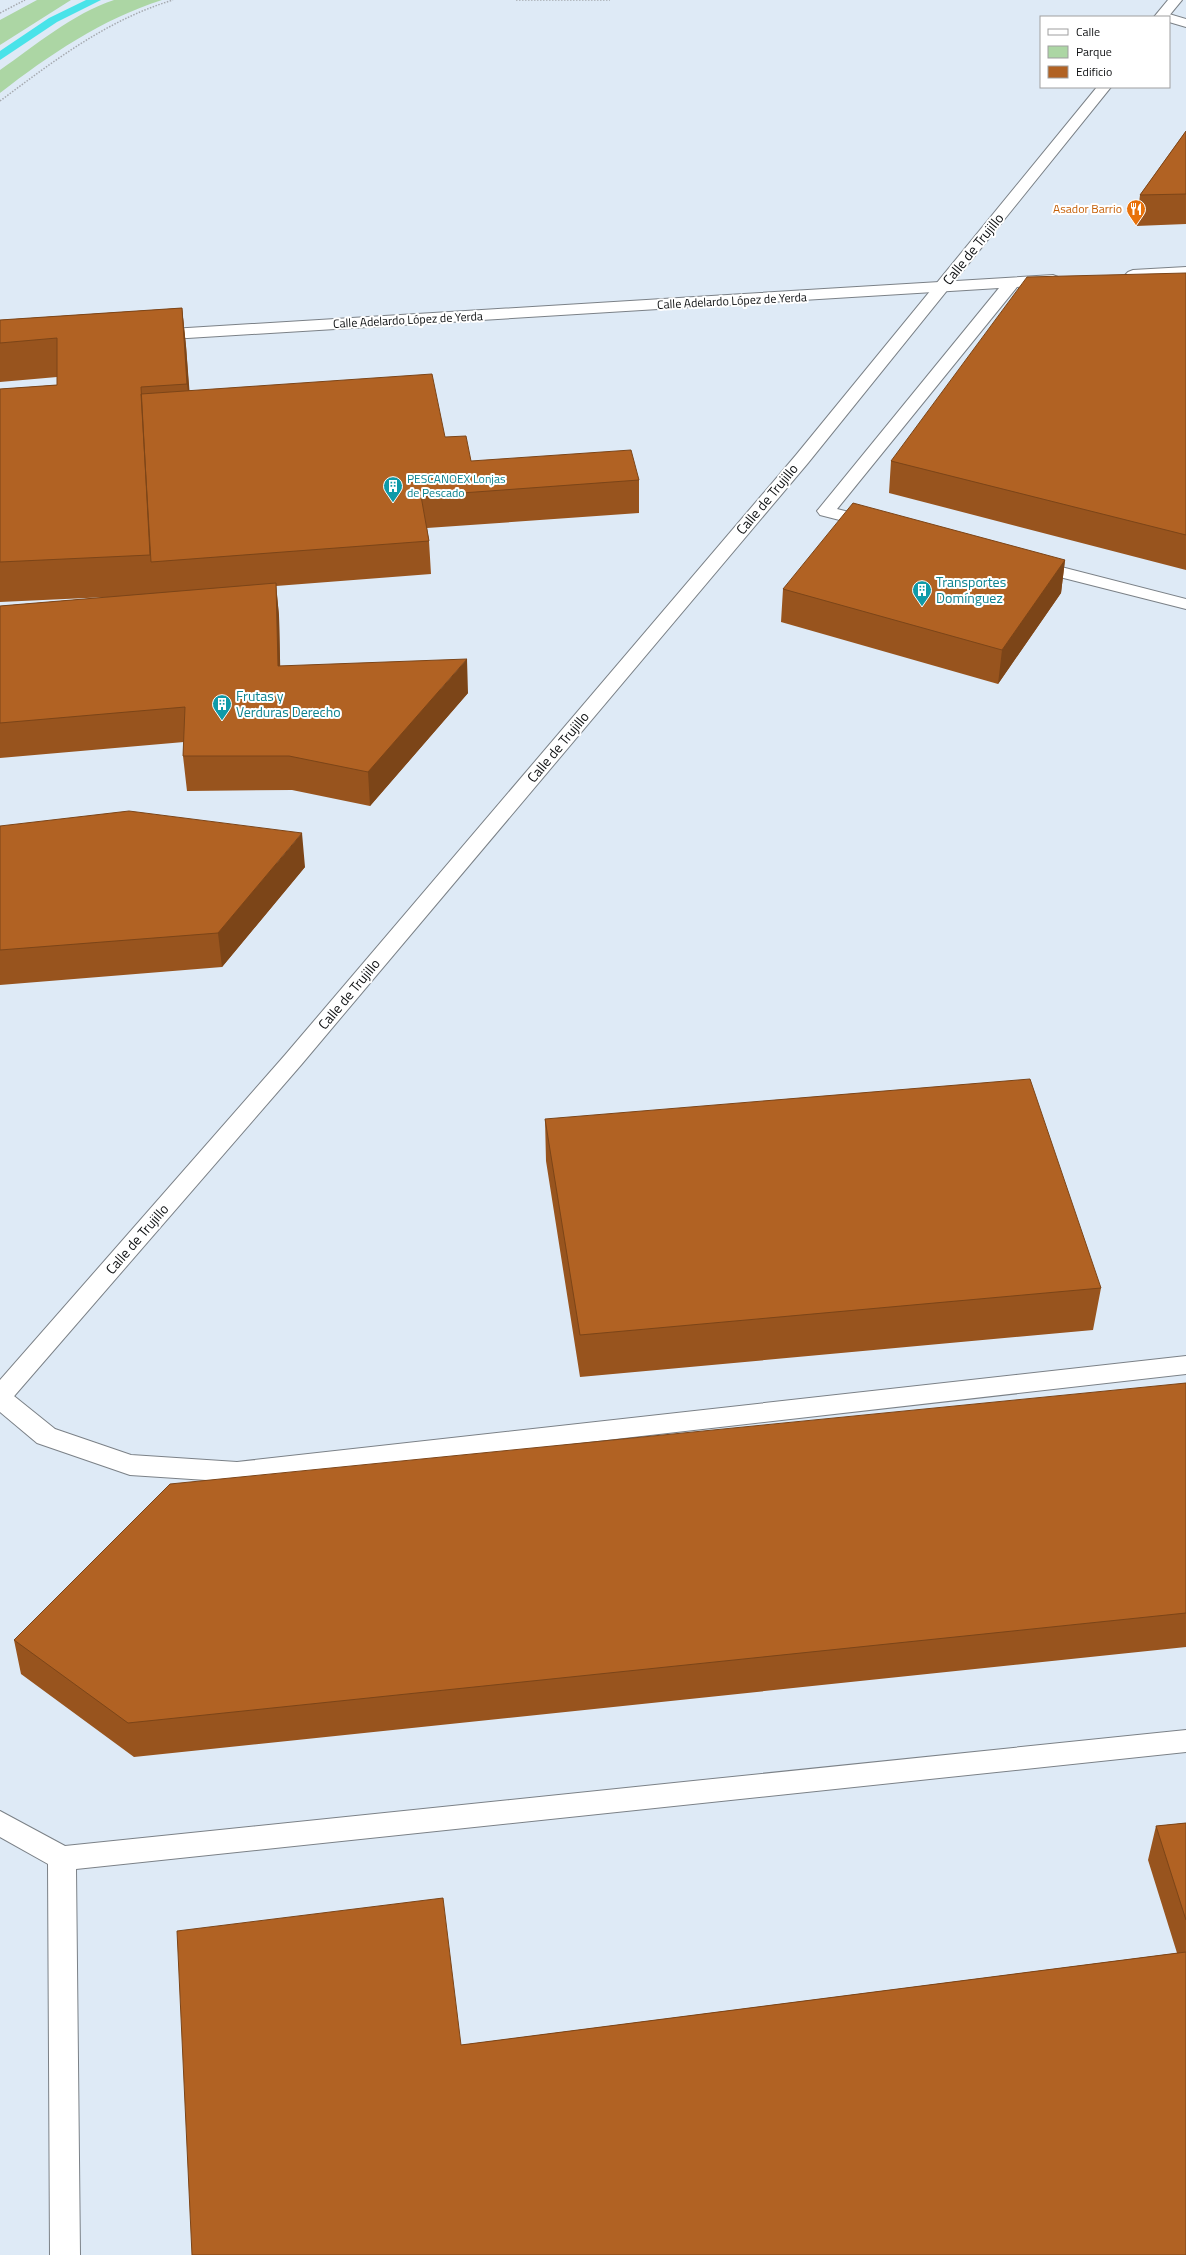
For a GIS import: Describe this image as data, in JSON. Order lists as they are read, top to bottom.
{
  "streets": {
    "street": ["Calle de Trujillo", "Calle Adelardo López de Yerda"]
  },
  "crossings": [
    ["Calle de Trujillo", "Calle Adelardo López de Yerda"]
  ],
  "places": {
    "restaurant": ["Asador Barrio"],
    "building": ["PESCANOEX Lonjas de Pescado", "Transportes Domínguez", "Frutas y Verduras Derecho"]
  },
  "legend": ["Calle", "Parque", "Edificio"]
}
